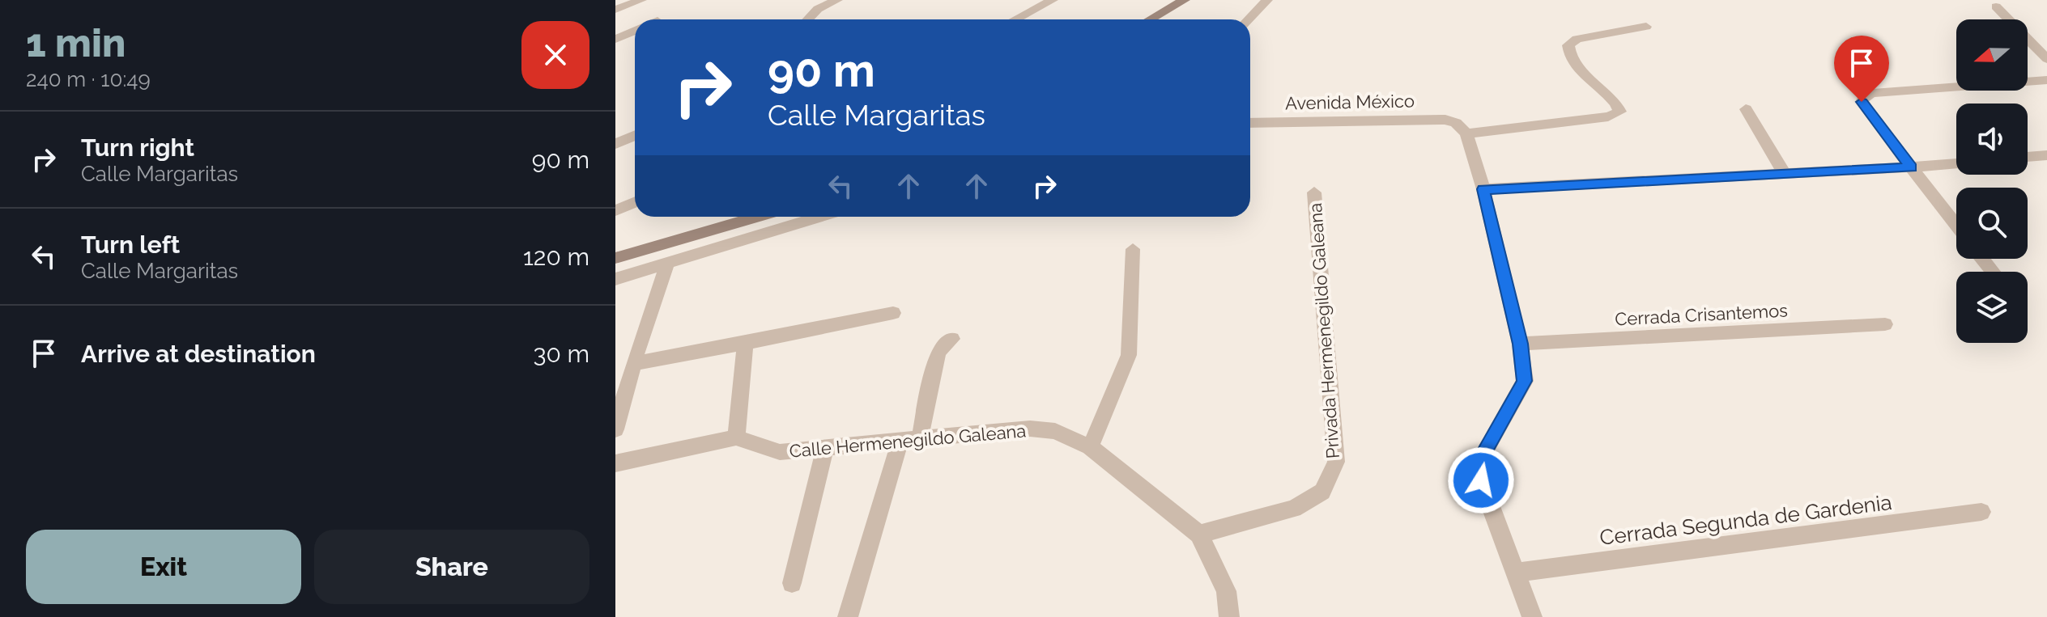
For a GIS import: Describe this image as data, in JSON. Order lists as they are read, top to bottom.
{
  "streets": {
    "street": [
      "Avenida México",
      "Cerrada Crisantemos",
      "Privada Hermenegildo Galeana",
      "Calle Hermenegildo Galeana",
      "Cerrada Segunda de Gardenia"
    ]
  },
  "crossings": [
    ["Privada Hermenegildo Galeana", "Calle Hermenegildo Galeana"]
  ],
  "north": "left",
  "page": {
    "heading": ["1 min", "240 m · 10:49"],
    "turn": ["90 m", "Calle Margaritas"],
    "list": [
      {
        "name": "Turn right",
        "note": "Calle Margaritas",
        "value": "90 m"
      },
      {
        "name": "Turn left",
        "note": "Calle Margaritas",
        "value": "120 m"
      },
      {
        "name": "Arrive at destination",
        "value": "30 m"
      }
    ],
    "buttons": ["Exit", "Share"]
  }
}
